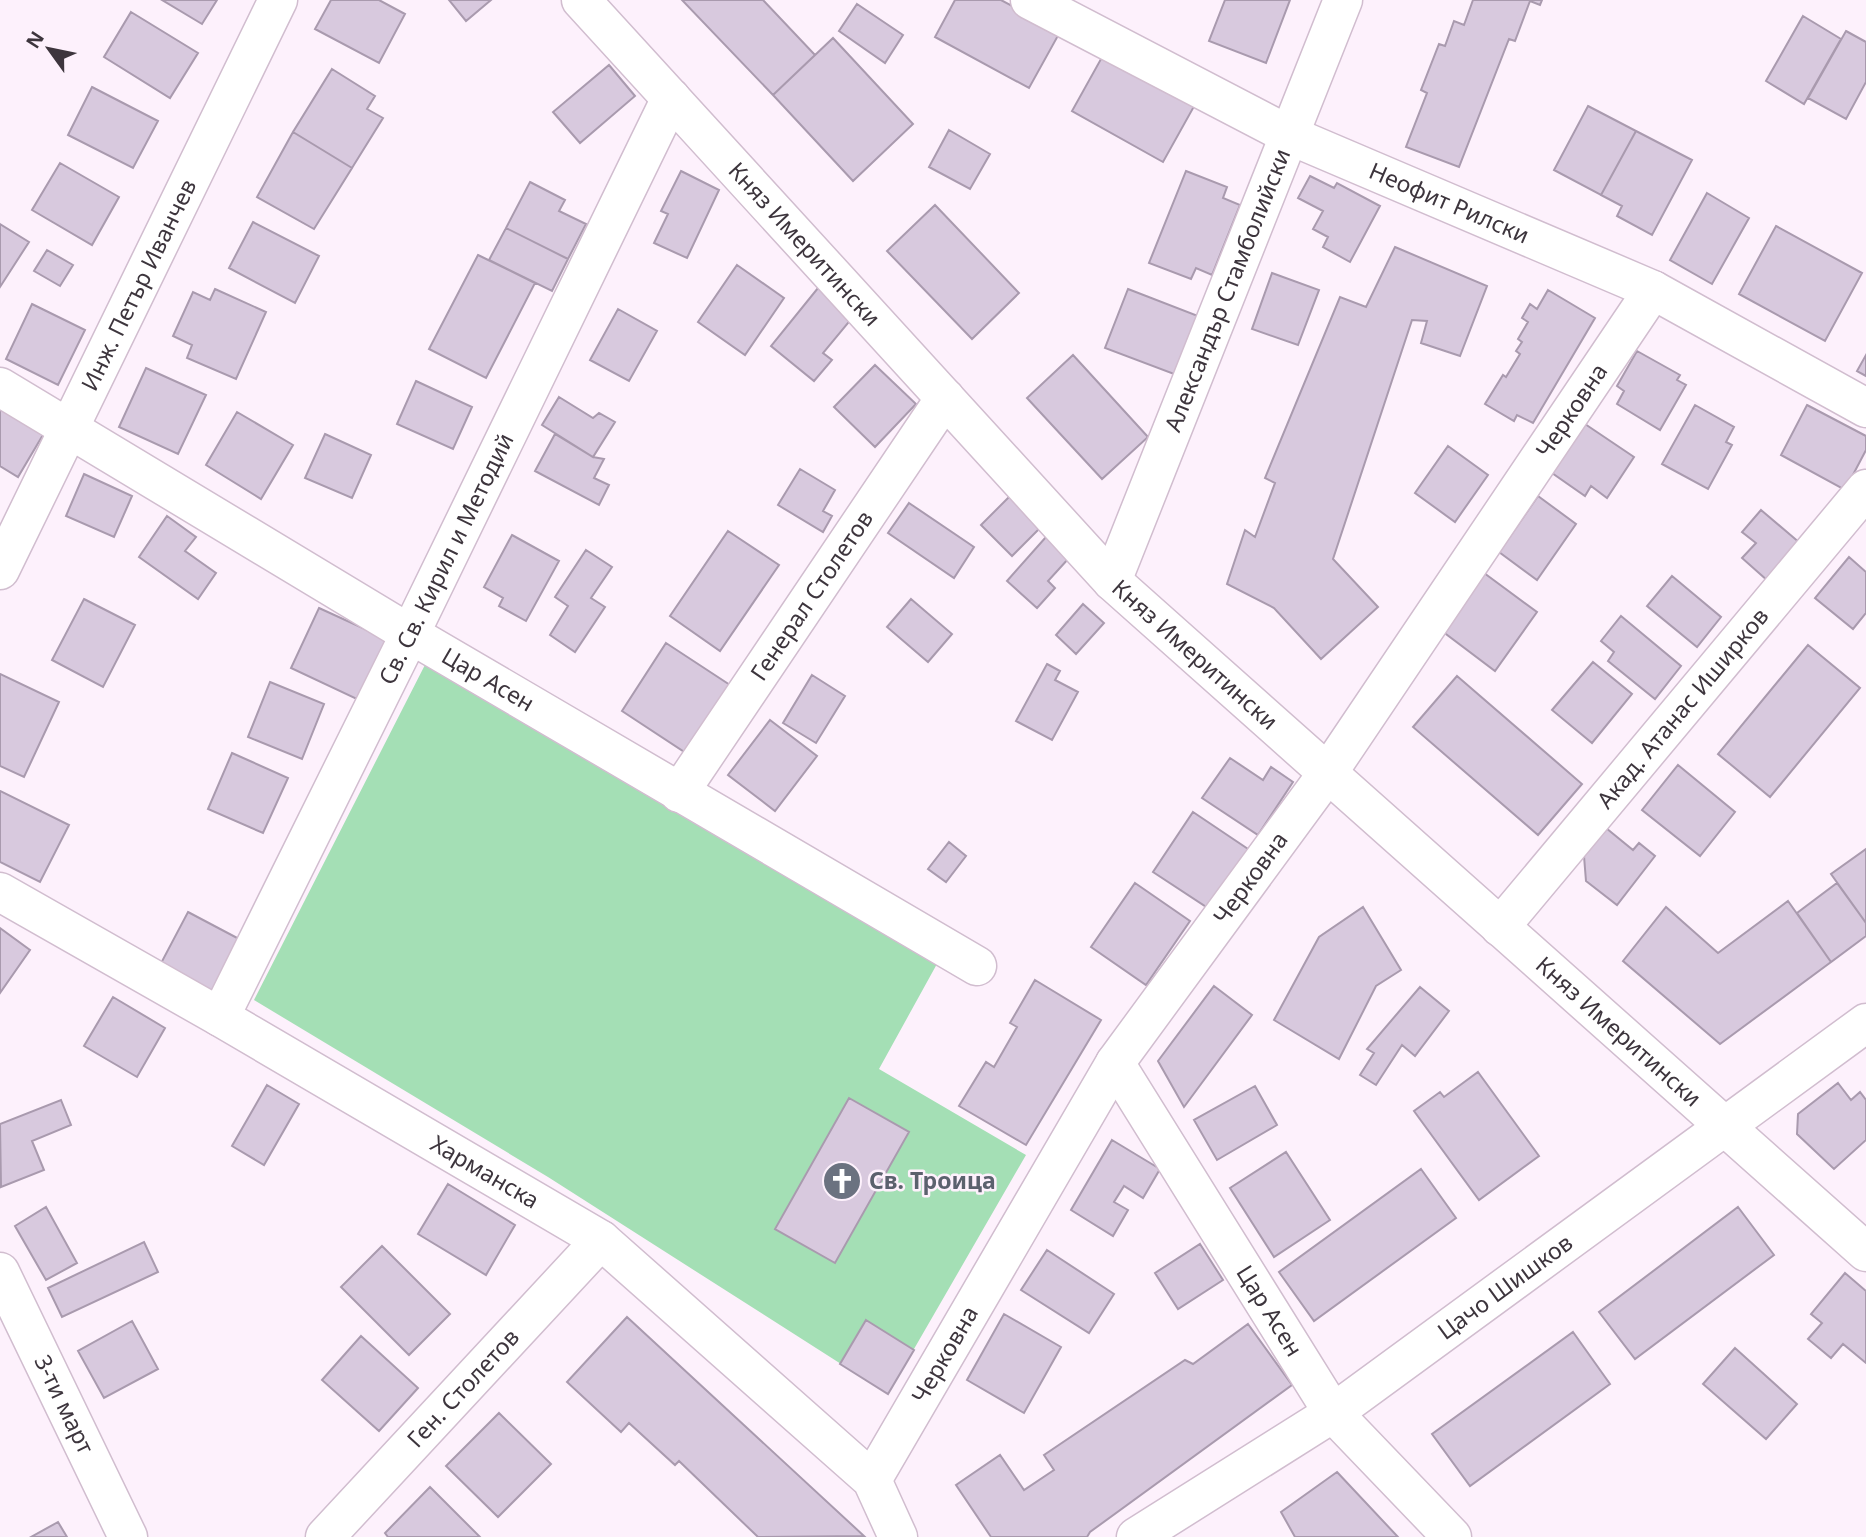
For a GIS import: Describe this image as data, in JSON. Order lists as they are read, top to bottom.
{
  "streets": {
    "street": [
      "Неофит Рилски",
      "Княз Имеритински",
      "Инж. Петър Иванчев",
      "Александър Стамболийски",
      "Черковна",
      "Св. Св. Кирил и Методий",
      "Генерал Столетов",
      "Цар Асен",
      "Акад. Атанас Иширков",
      "Харманска",
      "Цачо Шишков",
      "Ген. Столетов",
      "3-ти март"
    ]
  },
  "crossings": [
    ["Неофит Рилски", "Александър Стамболийски"],
    ["Неофит Рилски", "Черковна"],
    ["Княз Имеритински", "Александър Стамболийски"],
    ["Княз Имеритински", "Черковна"],
    ["Княз Имеритински", "Св. Св. Кирил и Методий"],
    ["Княз Имеритински", "Генерал Столетов"],
    ["Княз Имеритински", "Акад. Атанас Иширков"],
    ["Княз Имеритински", "Цачо Шишков"],
    ["Инж. Петър Иванчев", "Цар Асен"],
    ["Черковна", "Цар Асен"],
    ["Черковна", "Харманска"],
    ["Св. Св. Кирил и Методий", "Цар Асен"],
    ["Св. Св. Кирил и Методий", "Харманска"],
    ["Генерал Столетов", "Цар Асен"],
    ["Цар Асен", "Цачо Шишков"],
    ["Харманска", "Ген. Столетов"]
  ],
  "places": {
    "church": ["Св. Троица"]
  },
  "north": "top left"
}
